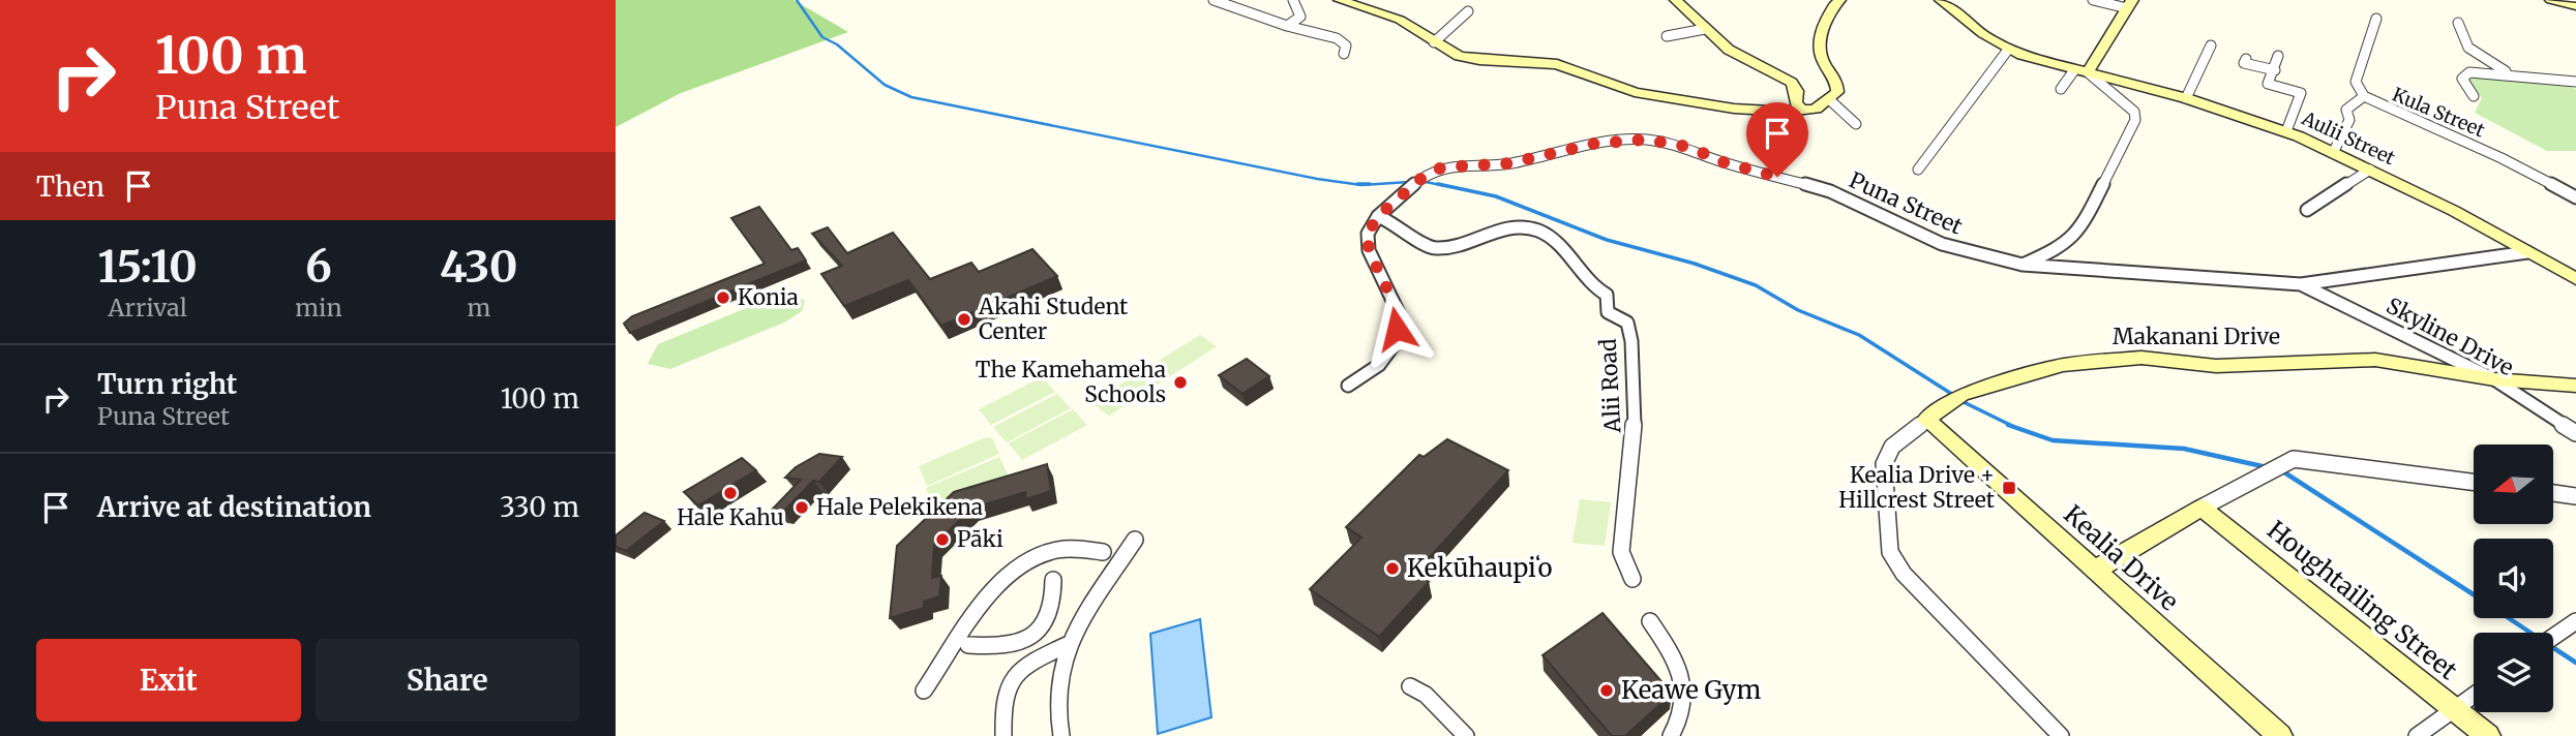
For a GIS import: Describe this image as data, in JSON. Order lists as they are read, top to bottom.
{
  "streets": {
    "street": [
      "Kula Street",
      "Aulii Street",
      "Puna Street",
      "Makanani Drive",
      "Skyline Drive",
      "Alii Road",
      "Kealia Drive",
      "Houghtailing Street"
    ]
  },
  "crossings": [
    ["Aulii Street", "Puna Street"],
    ["Puna Street", "Skyline Drive"],
    ["Puna Street", "Alii Road"],
    ["Makanani Drive", "Skyline Drive"],
    ["Makanani Drive", "Kealia Drive"]
  ],
  "places": {
    "other": [
      "Konia",
      "Akahi Student Center",
      "The Kamehameha Schools",
      "Hale Kahu",
      "Hale Pelekikena",
      "Pāki",
      "Kekūhaupiʻo",
      "Keawe Gym"
    ],
    "transit": ["Kealia Drive + Hillcrest Street"]
  },
  "north": "left",
  "page": {
    "turn": ["100 m", "Puna Street"],
    "then": "Then",
    "eta": [
      "15:10",
      "Arrival",
      "6",
      "min",
      "430",
      "m"
    ],
    "list": [
      {
        "name": "Turn right",
        "note": "Puna Street",
        "value": "100 m"
      },
      {
        "name": "Arrive at destination",
        "value": "330 m"
      }
    ],
    "buttons": ["Exit", "Share"]
  }
}
